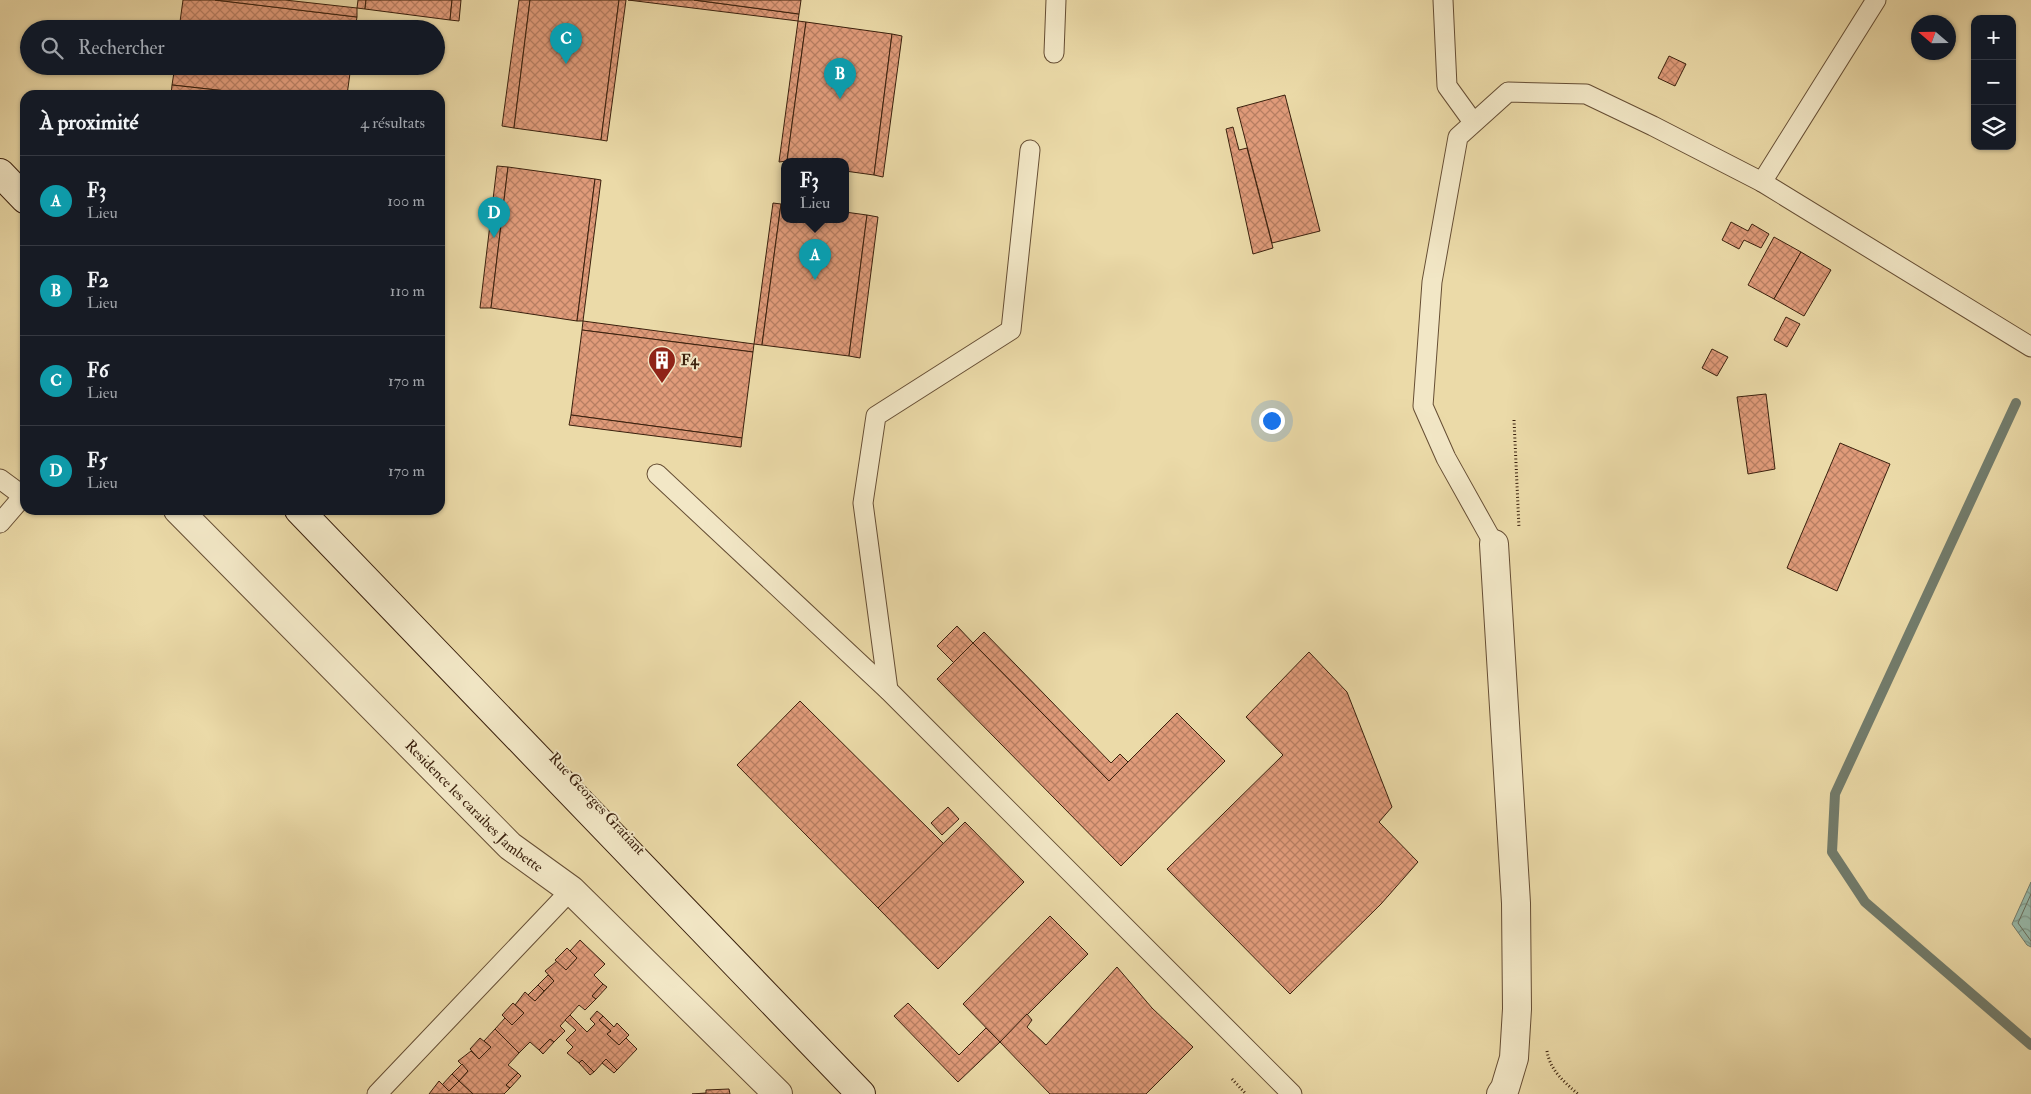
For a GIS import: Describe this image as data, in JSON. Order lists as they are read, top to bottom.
{
  "streets": {
    "main road": ["Rue Georges Gratiant", "Residence les caraibes Jambette"]
  },
  "places": {
    "building": ["F4"]
  },
  "north": "left",
  "page": {
    "map_buttons": ["+", "−"],
    "search": "Rechercher",
    "pins": [
      "C",
      "B",
      "D",
      "A"
    ],
    "heading": ["À proximité", "4 résultats"],
    "list": [
      {
        "mark": "A",
        "name": "F3",
        "note": "Lieu",
        "value": "100 m"
      },
      {
        "mark": "B",
        "name": "F2",
        "note": "Lieu",
        "value": "110 m"
      },
      {
        "mark": "C",
        "name": "F6",
        "note": "Lieu",
        "value": "170 m"
      },
      {
        "mark": "D",
        "name": "F5",
        "note": "Lieu",
        "value": "170 m"
      }
    ],
    "popup": ["F3", "Lieu"]
  }
}
